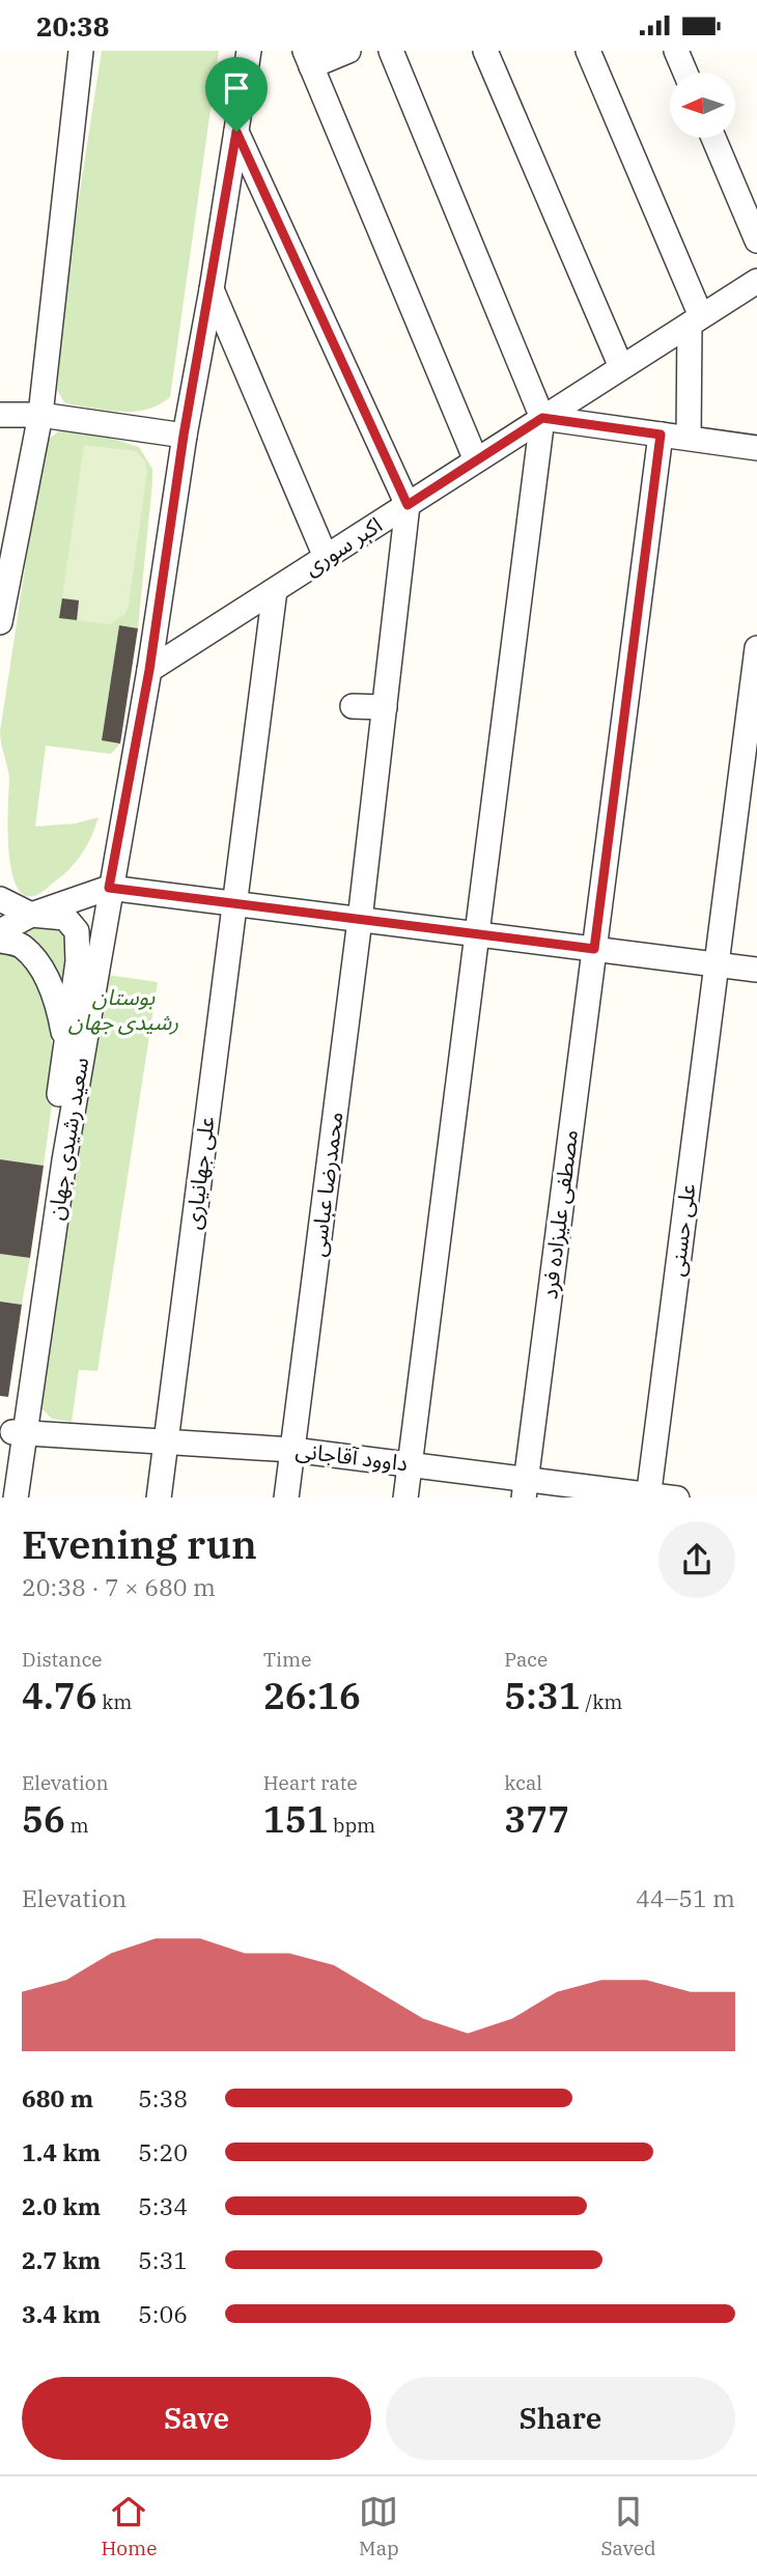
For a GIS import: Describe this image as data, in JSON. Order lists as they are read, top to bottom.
{
  "streets": {
    "street": [
      "اکبر سوری",
      "سعید رشیدی جهان",
      "علی جهانیاری",
      "محمدرضا عباسی",
      "مصطفی علیزاده فرد",
      "علی حسنی",
      "داوود آقاجانی"
    ]
  },
  "crossings": [
    ["اکبر سوری", "سعید رشیدی جهان"],
    ["اکبر سوری", "علی جهانیاری"],
    ["اکبر سوری", "محمدرضا عباسی"],
    ["سعید رشیدی جهان", "داوود آقاجانی"],
    ["علی جهانیاری", "داوود آقاجانی"],
    ["محمدرضا عباسی", "داوود آقاجانی"],
    ["مصطفی علیزاده فرد", "داوود آقاجانی"],
    ["علی حسنی", "داوود آقاجانی"]
  ],
  "parks": ["بوستان رشیدی جهان"],
  "north": "left",
  "page": {
    "status": "20:38",
    "heading": ["Evening run", "20:38 · 7 × 680 m"],
    "stats": [
      ["Distance", "4.76 km"],
      ["Time", "26:16"],
      ["Pace", "5:31 /km"],
      ["Elevation", "56 m"],
      ["Heart rate", "151 bpm"],
      ["kcal", "377"]
    ],
    "chart": ["Elevation", "44–51 m"],
    "list": [
      {
        "name": "680 m",
        "note": "5:38"
      },
      {
        "name": "1.4 km",
        "note": "5:20"
      },
      {
        "name": "2.0 km",
        "note": "5:34"
      },
      {
        "name": "2.7 km",
        "note": "5:31"
      },
      {
        "name": "3.4 km",
        "note": "5:06"
      }
    ],
    "buttons": ["Save", "Share"],
    "tabs": ["Home", "Map", "Saved"]
  }
}
